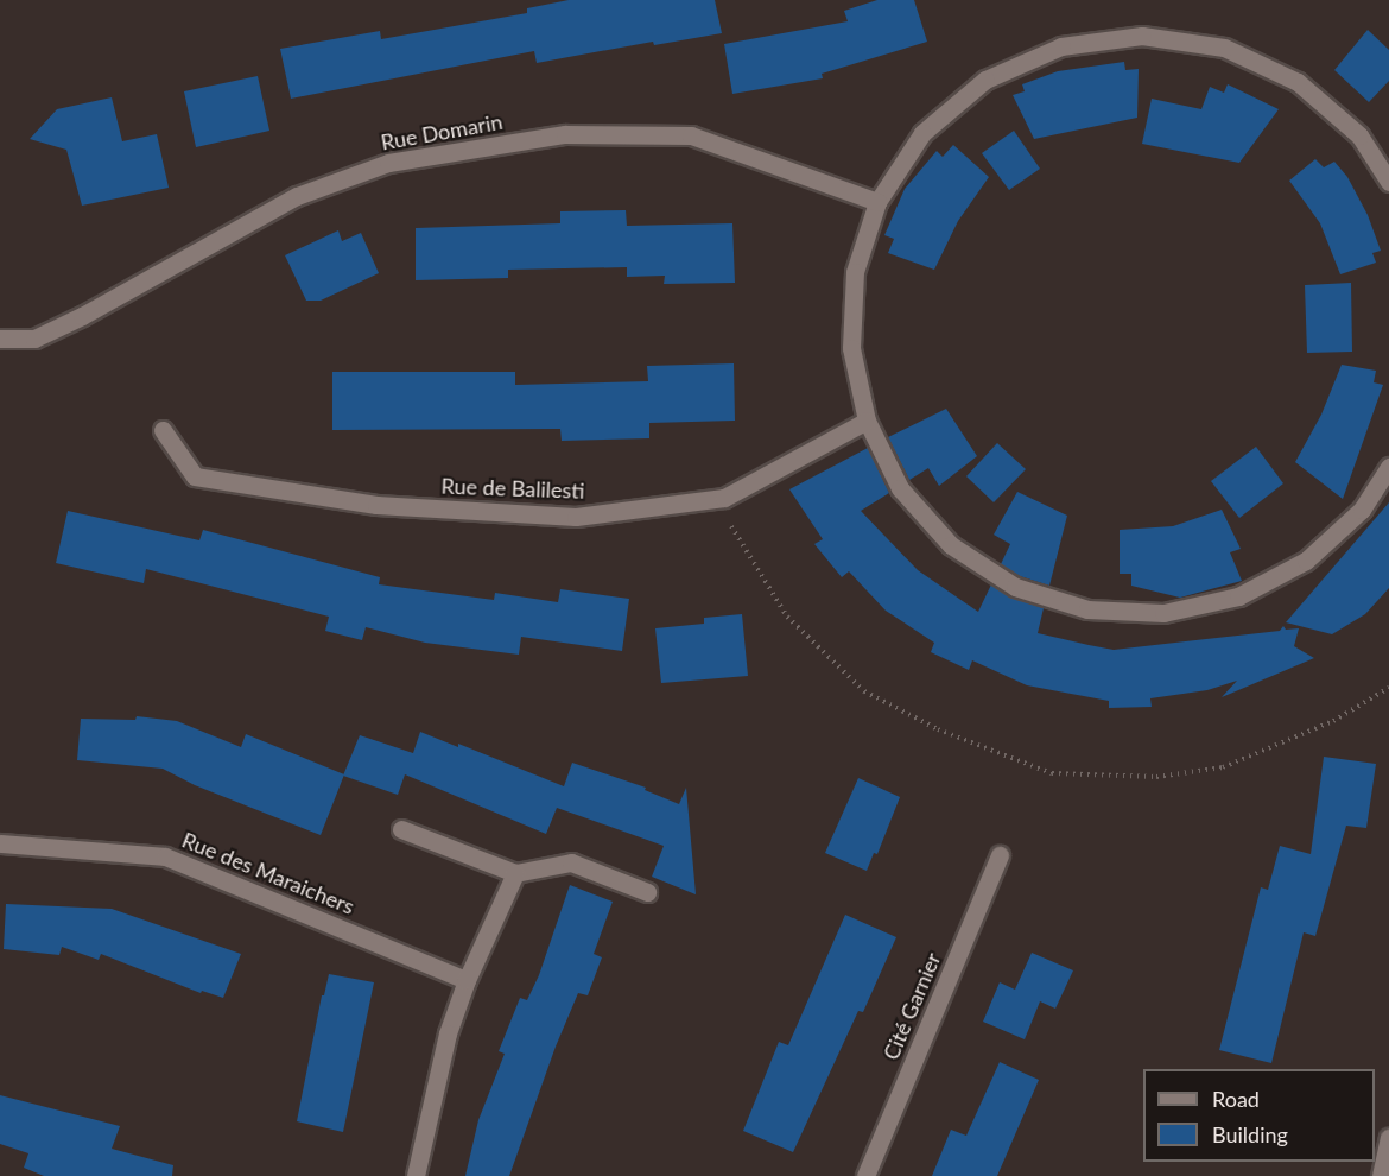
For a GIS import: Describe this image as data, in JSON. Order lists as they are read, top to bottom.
{
  "streets": {
    "street": [
      "Rue Domarin",
      "Rue de Balilesti",
      "Rue des Maraichers",
      "Cité Garnier"
    ]
  },
  "legend": ["Road", "Building"]
}
